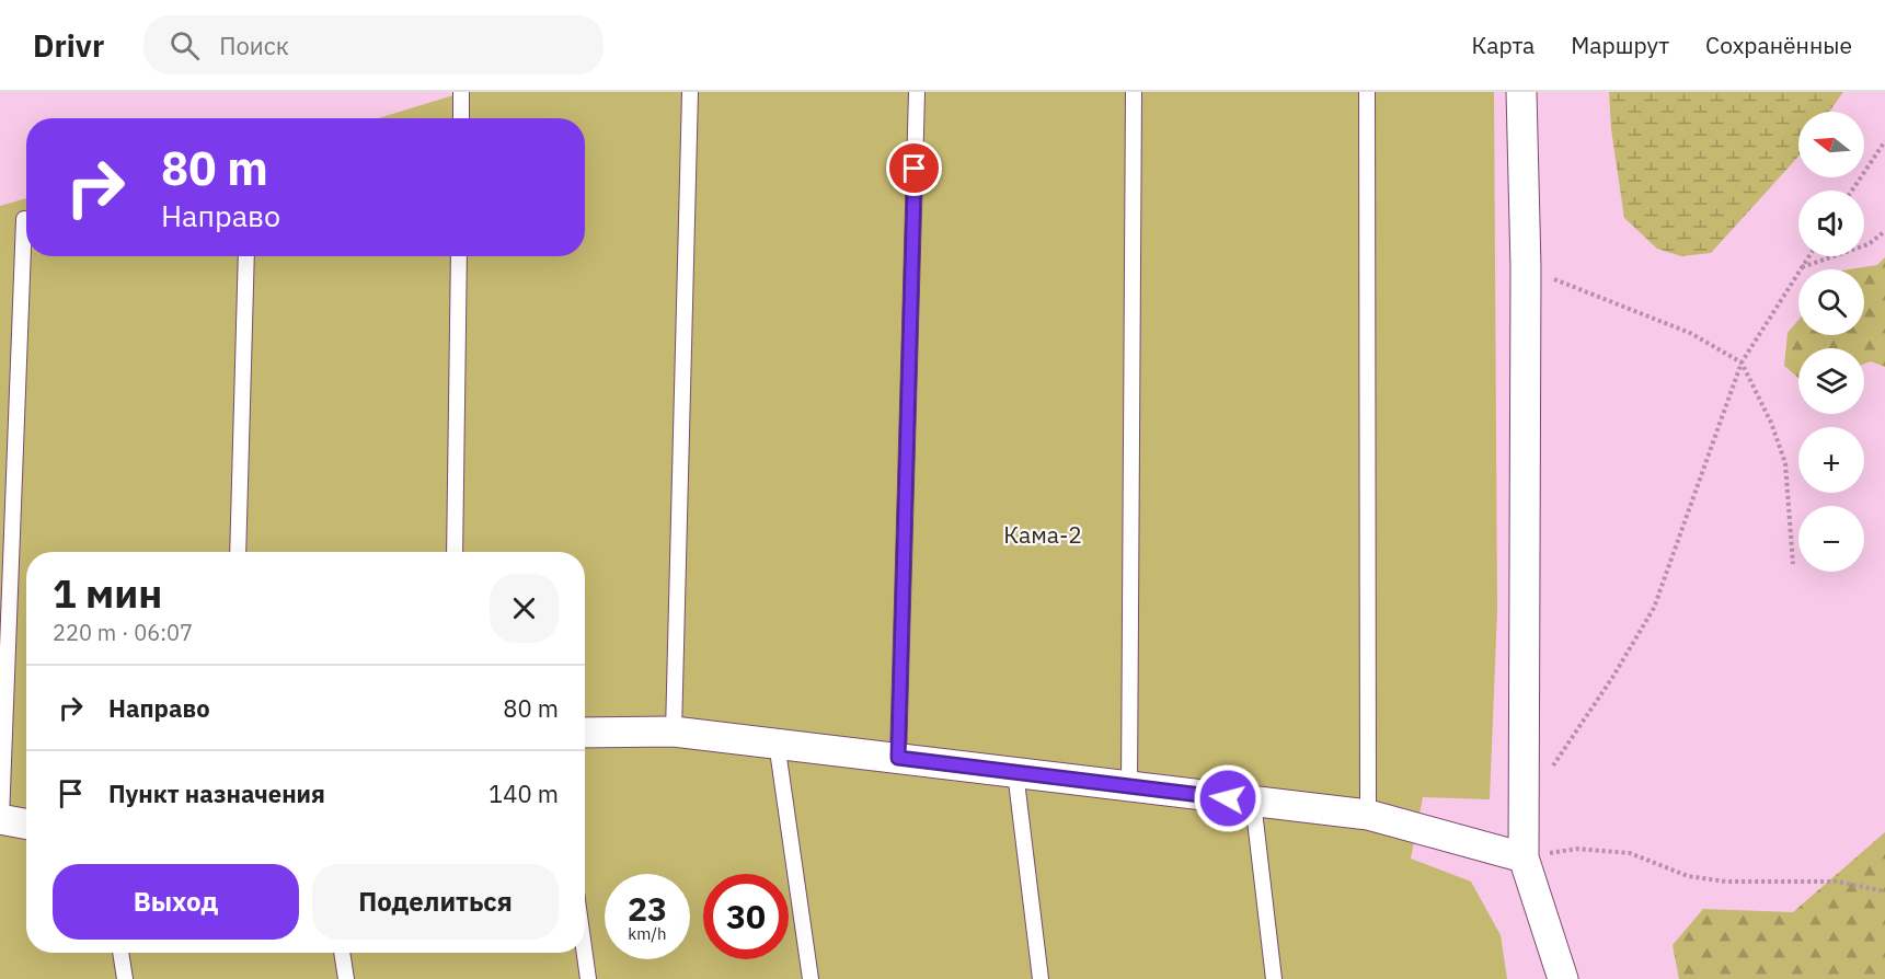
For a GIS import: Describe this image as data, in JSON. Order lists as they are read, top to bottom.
{
  "parks": ["Кама-2"],
  "north": "left",
  "page": {
    "header": "Drivr",
    "search": "Поиск",
    "nav": ["Карта", "Маршрут", "Сохранённые"],
    "map_buttons": ["+", "−"],
    "turn": ["80 m", "Направо"],
    "heading": ["1 мин", "220 m · 06:07"],
    "list": [
      {
        "name": "Направо",
        "value": "80 m"
      },
      {
        "name": "Пункт назначения",
        "value": "140 m"
      }
    ],
    "buttons": ["Выход", "Поделиться"],
    "speed": "23 km/h",
    "limit": "30"
  }
}
